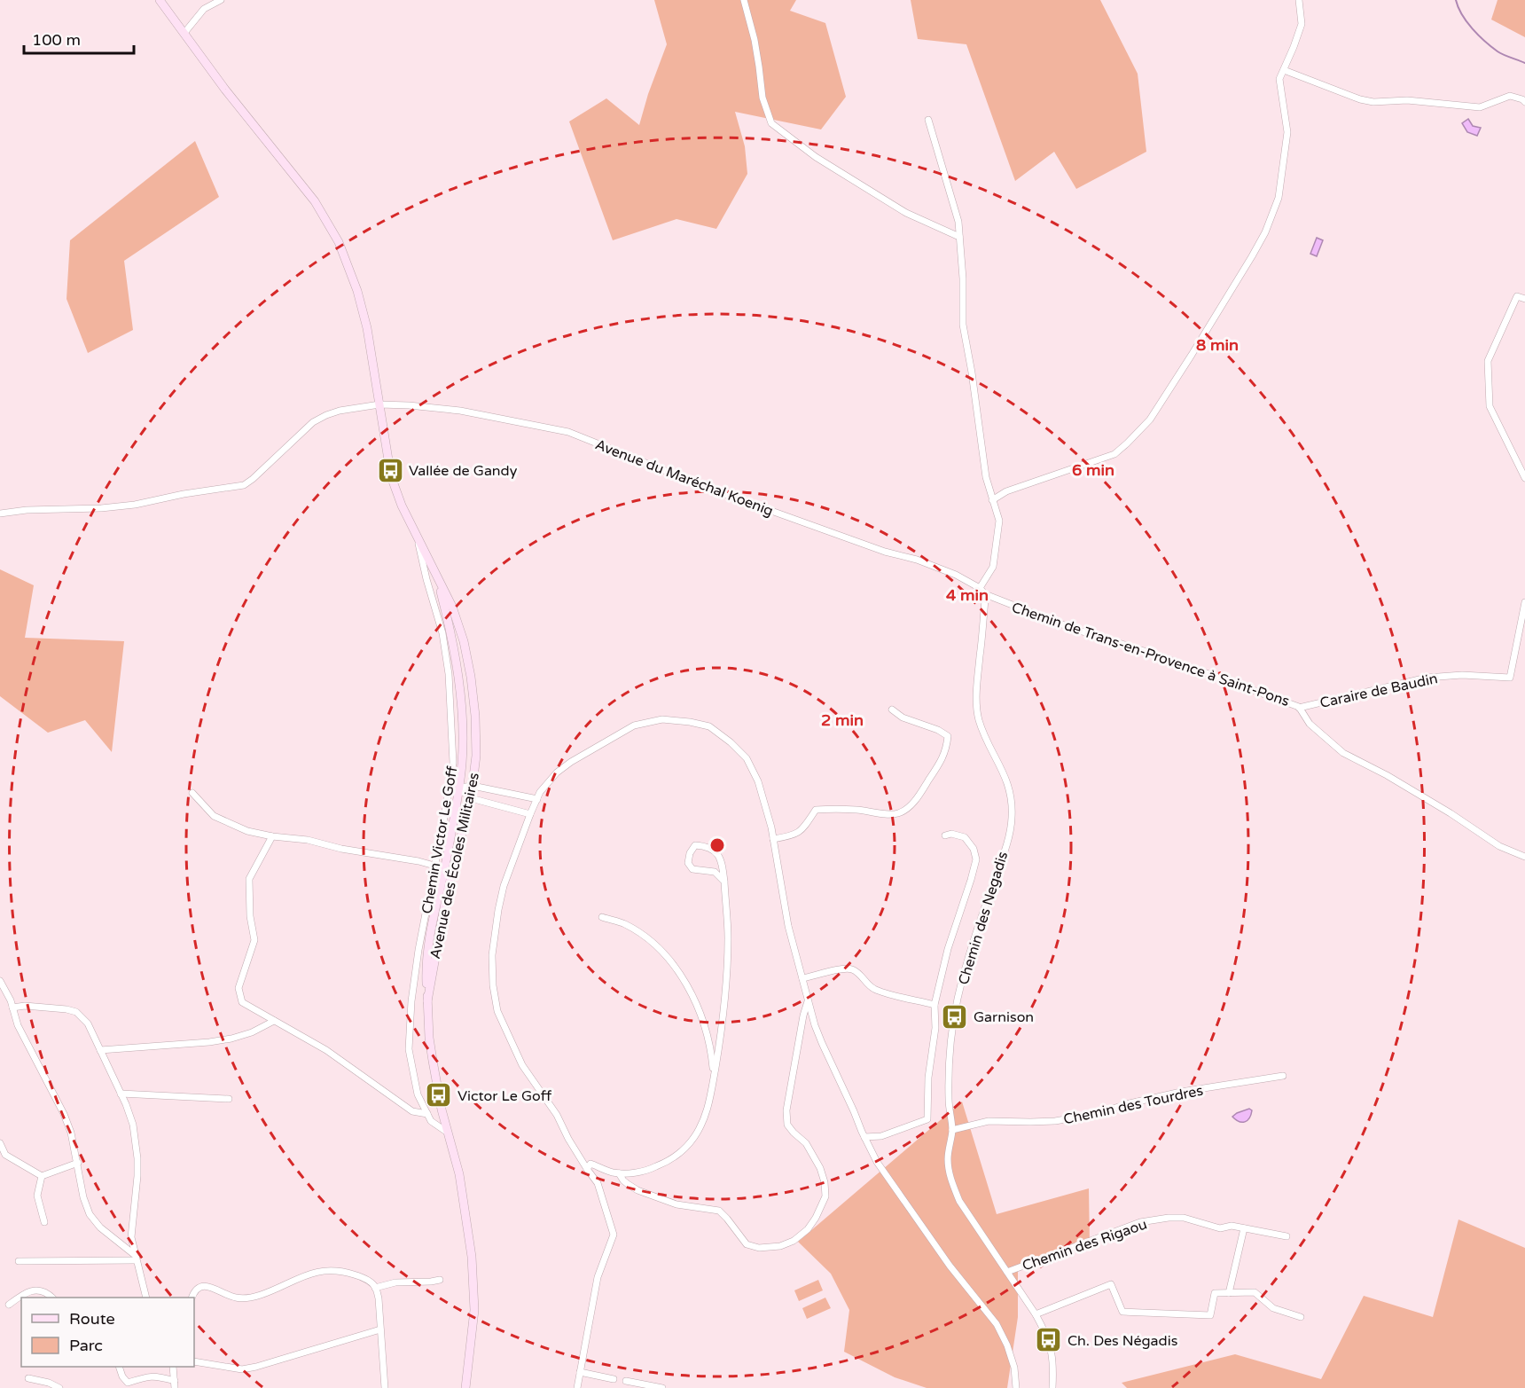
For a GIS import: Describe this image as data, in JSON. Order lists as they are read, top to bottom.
{
  "streets": {
    "street": [
      "Avenue du Maréchal Koenig",
      "Chemin de Trans-en-Provence à Saint-Pons",
      "Caraire de Baudin",
      "Chemin Victor Le Goff",
      "Avenue des Écoles Militaires",
      "Chemin des Negadis",
      "Chemin des Tourdres",
      "Chemin des Rigaou"
    ]
  },
  "crossings": [
    ["Avenue du Maréchal Koenig", "Avenue des Écoles Militaires"],
    ["Chemin de Trans-en-Provence à Saint-Pons", "Caraire de Baudin"],
    ["Chemin de Trans-en-Provence à Saint-Pons", "Chemin des Negadis"],
    ["Chemin Victor Le Goff", "Avenue des Écoles Militaires"],
    ["Chemin des Negadis", "Chemin des Tourdres"],
    ["Chemin des Negadis", "Chemin des Rigaou"]
  ],
  "places": {
    "bus stop": [
      "Vallée de Gandy",
      "Garnison",
      "Victor Le Goff",
      "Ch. Des Négadis"
    ]
  },
  "legend": ["Route", "Parc"],
  "scale_bar": "100 m",
  "rings": [
    "8 min",
    "6 min",
    "4 min",
    "2 min"
  ]
}
